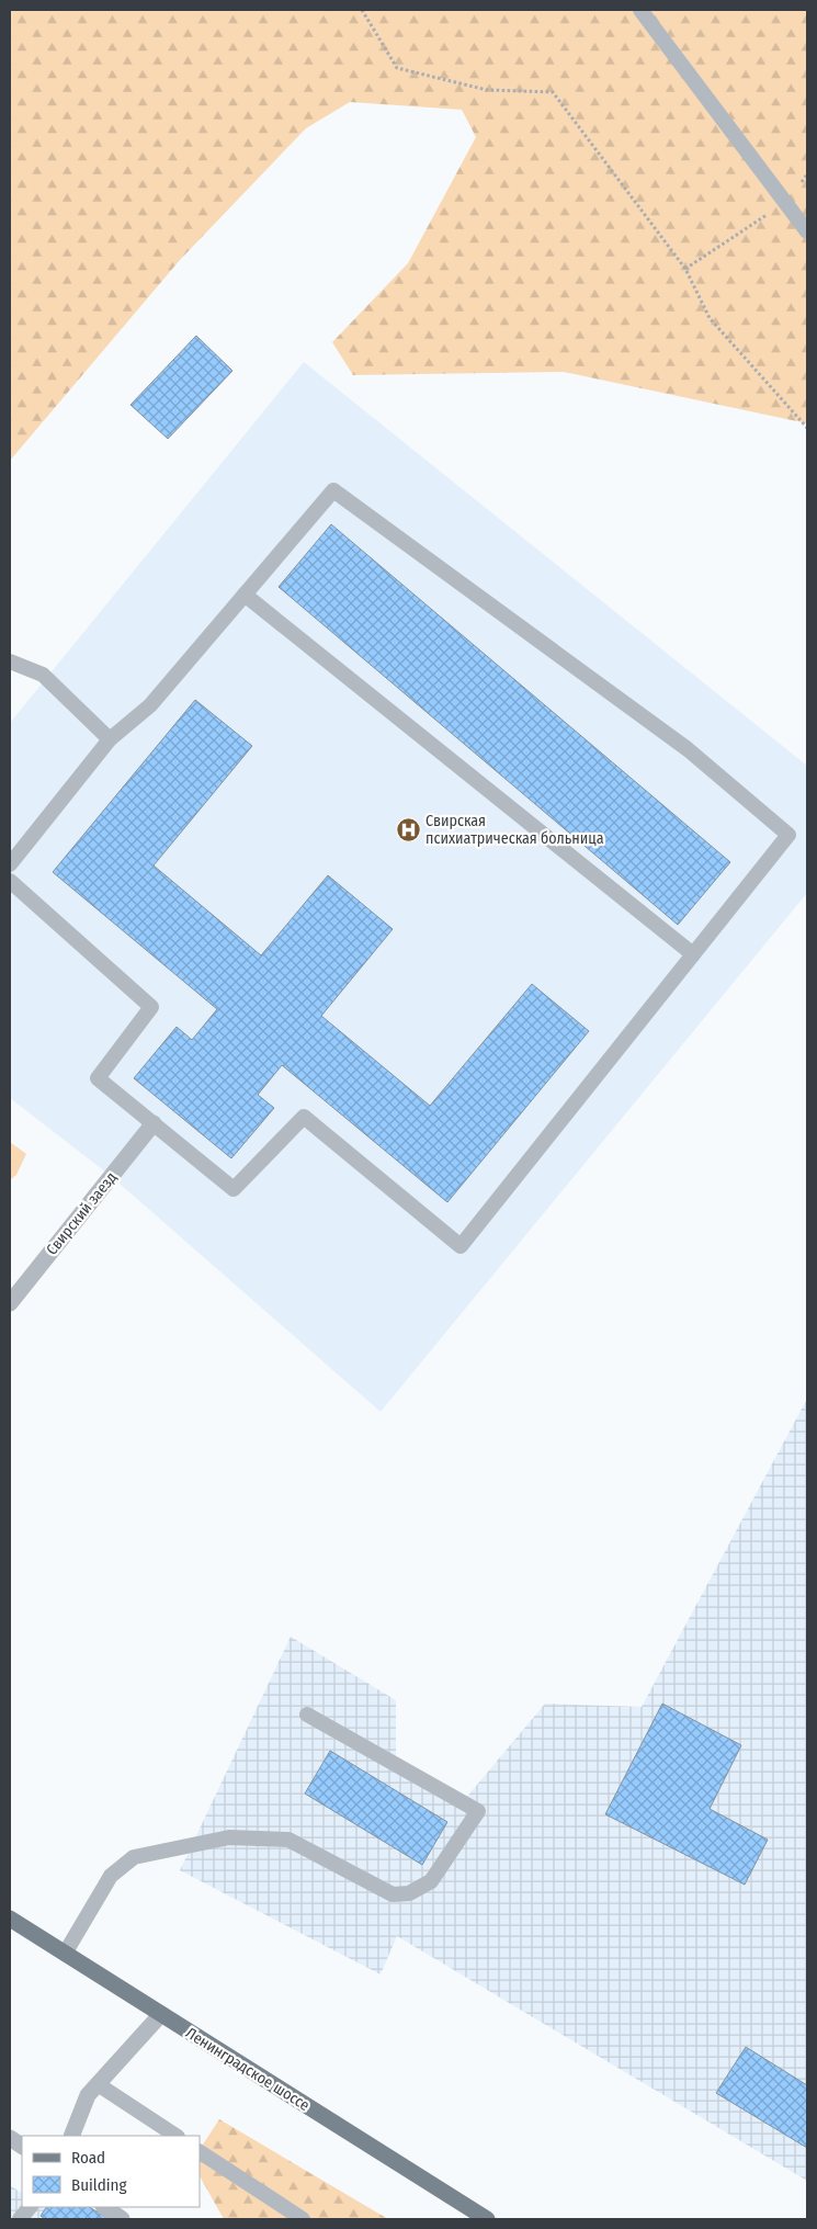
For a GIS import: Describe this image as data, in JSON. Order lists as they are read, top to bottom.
{
  "streets": {
    "main road": ["Ленинградское шоссе"],
    "street": ["Свирский заезд"]
  },
  "places": {
    "hospital": ["Свирская психиатрическая больница"]
  },
  "legend": ["Road", "Building"]
}
